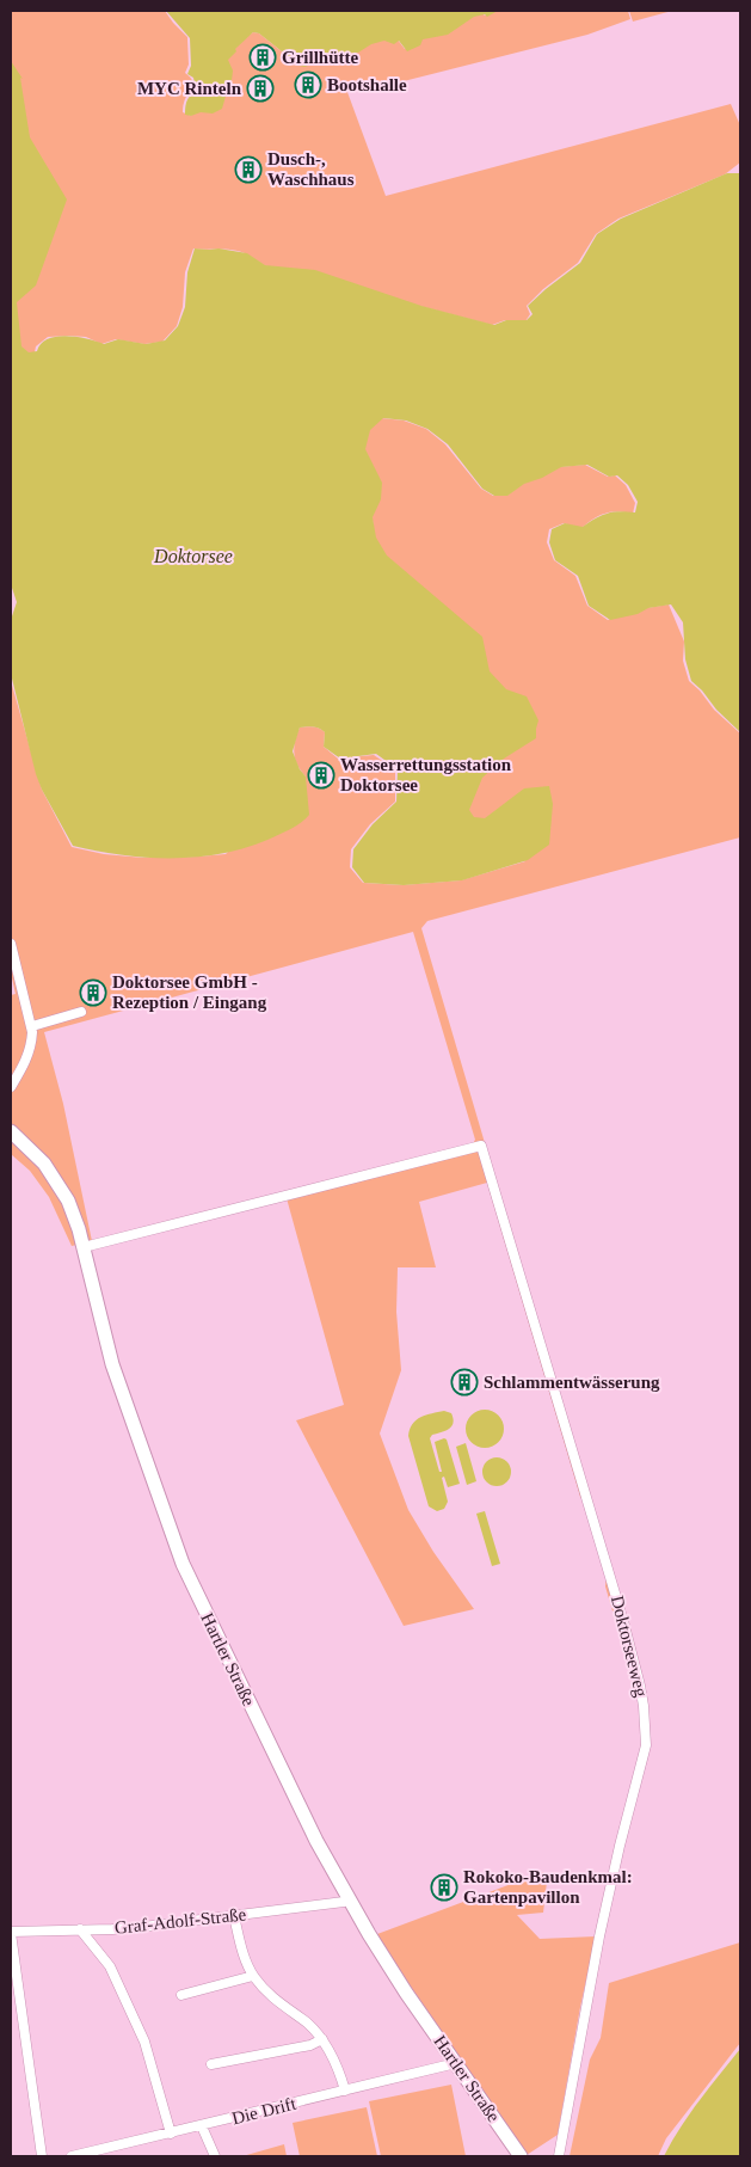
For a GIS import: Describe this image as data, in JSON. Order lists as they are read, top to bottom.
{
  "streets": {
    "main road": ["Hartler Straße"],
    "street": ["Doktorseeweg", "Graf-Adolf-Straße", "Die Drift"]
  },
  "crossings": [
    ["Doktorseeweg", "Hartler Straße"],
    ["Hartler Straße", "Graf-Adolf-Straße"],
    ["Hartler Straße", "Die Drift"]
  ],
  "water": ["Doktorsee"],
  "places": {
    "building": [
      "Grillhütte",
      "Bootshalle",
      "MYC Rinteln",
      "Dusch-, Waschhaus",
      "Wasserrettungsstation Doktorsee",
      "Doktorsee GmbH - Rezeption / Eingang",
      "Schlammentwässerung",
      "Rokoko-Baudenkmal: Gartenpavillon"
    ]
  }
}
